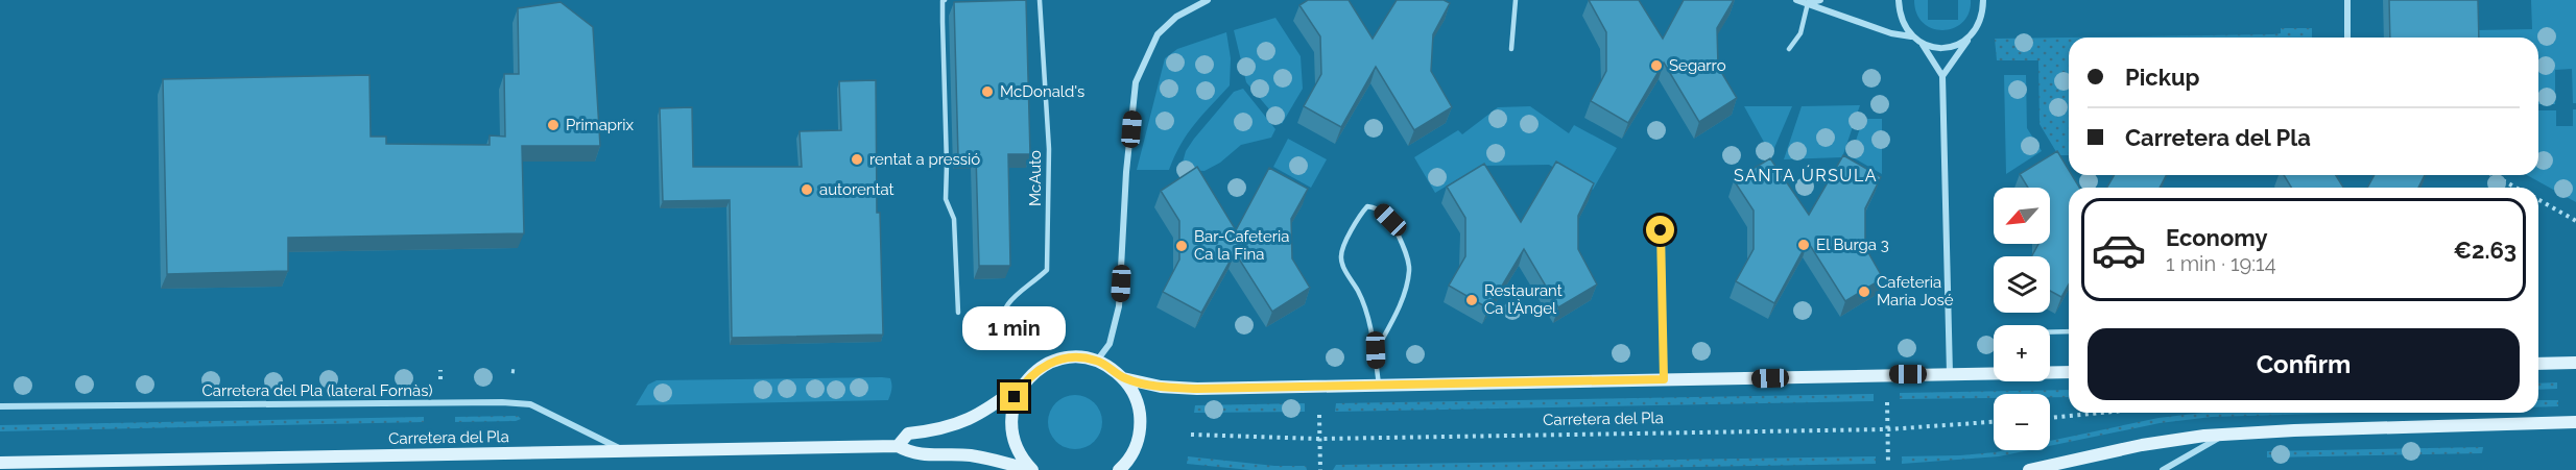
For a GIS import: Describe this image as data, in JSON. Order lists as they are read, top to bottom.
{
  "streets": {
    "main road": ["Carretera del Pla"],
    "street": ["Carretera del Pla (lateral Fornàs)"],
    "lane": ["McAuto"]
  },
  "crossings": [
    ["Carretera del Pla (lateral Fornàs)", "Carretera del Pla"]
  ],
  "districts": ["SANTA ÚRSULA"],
  "places": [
    "Segarro",
    "McDonald's",
    "Primaprix",
    "rentat a pressió",
    "autorentat",
    "El Burga 3",
    "Bar-Cafeteria Ca la Fina",
    "Cafeteria Maria José",
    "Restaurant Ca l'Àngel"
  ],
  "north": "bottom left",
  "page": {
    "banner": ["Pickup", "Carretera del Pla"],
    "map_buttons": ["+", "−"],
    "list": [
      {
        "name": "Economy",
        "note": "1 min · 19:14",
        "value": "€2.63"
      }
    ],
    "bubble": "1 min",
    "buttons": "Confirm"
  }
}
